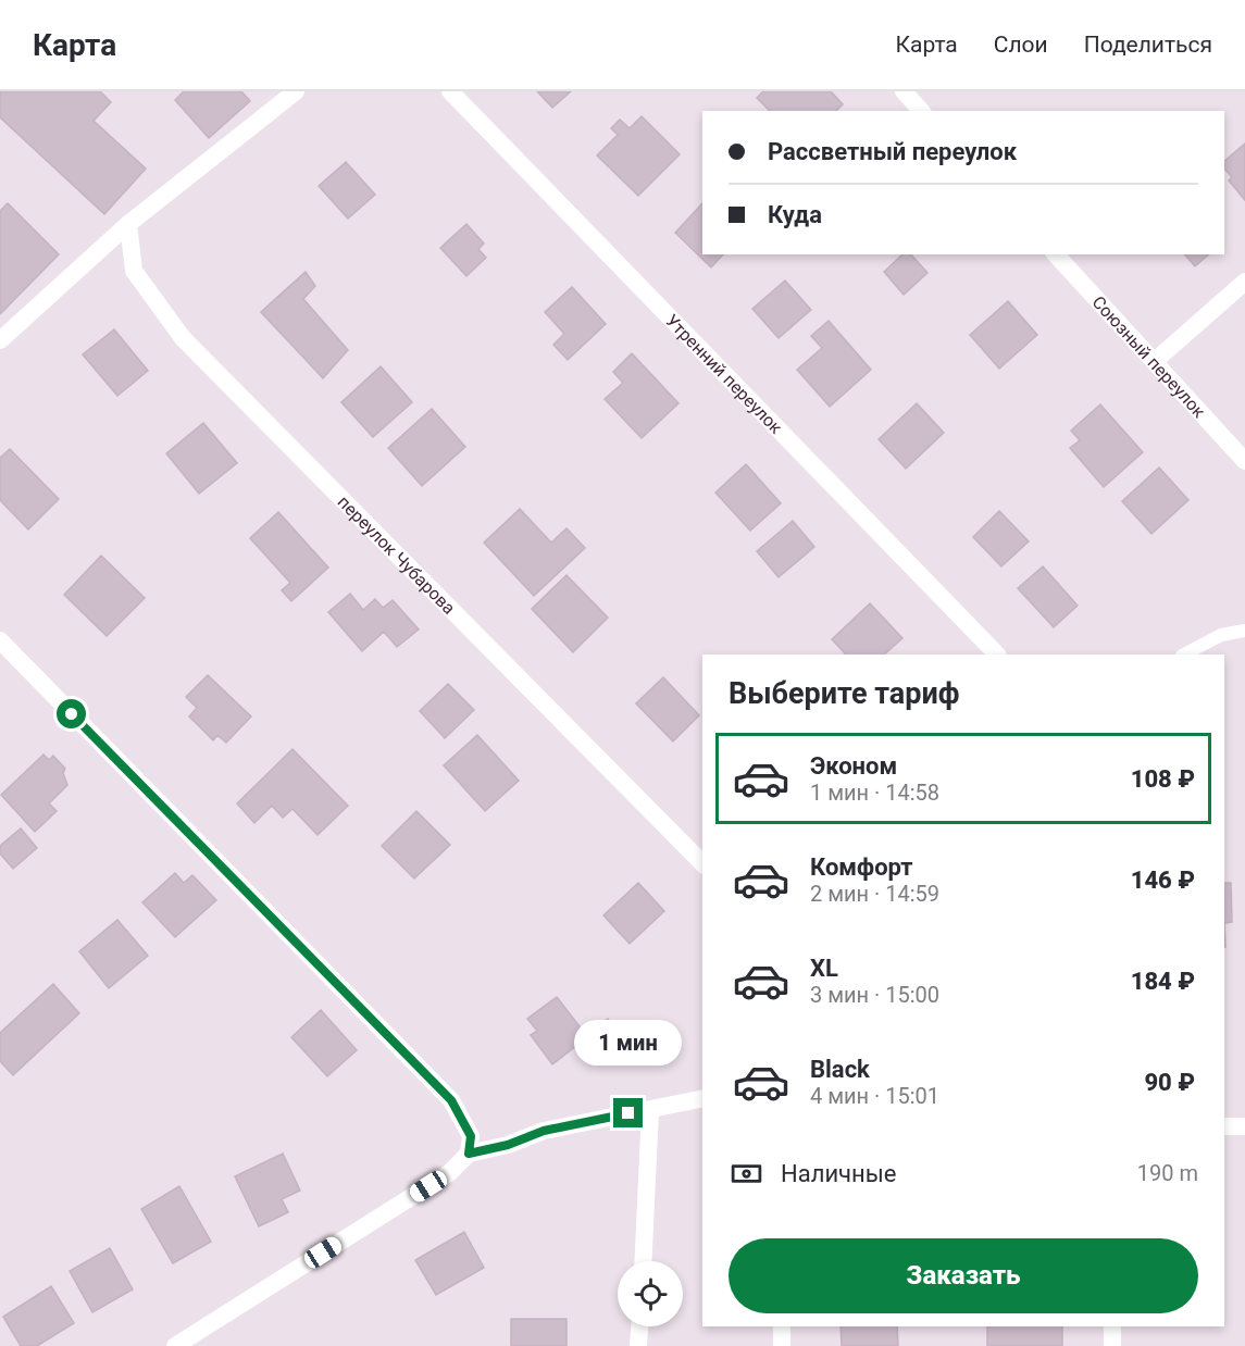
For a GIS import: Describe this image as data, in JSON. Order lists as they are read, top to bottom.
{
  "streets": {
    "street": ["Союзный переулок", "Утренний переулок", "переулок Чубарова"]
  },
  "page": {
    "header": "Карта",
    "nav": ["Карта", "Слои", "Поделиться"],
    "banner": ["Рассветный переулок", "Куда"],
    "heading": "Выберите тариф",
    "list": [
      {
        "name": "Эконом",
        "note": "1 мин · 14:58",
        "value": "108 ₽"
      },
      {
        "name": "Комфорт",
        "note": "2 мин · 14:59",
        "value": "146 ₽"
      },
      {
        "name": "XL",
        "note": "3 мин · 15:00",
        "value": "184 ₽"
      },
      {
        "name": "Black",
        "note": "4 мин · 15:01",
        "value": "90 ₽"
      }
    ],
    "bubble": "1 мин",
    "pay": ["Наличные", "190 m"],
    "buttons": "Заказать"
  }
}
